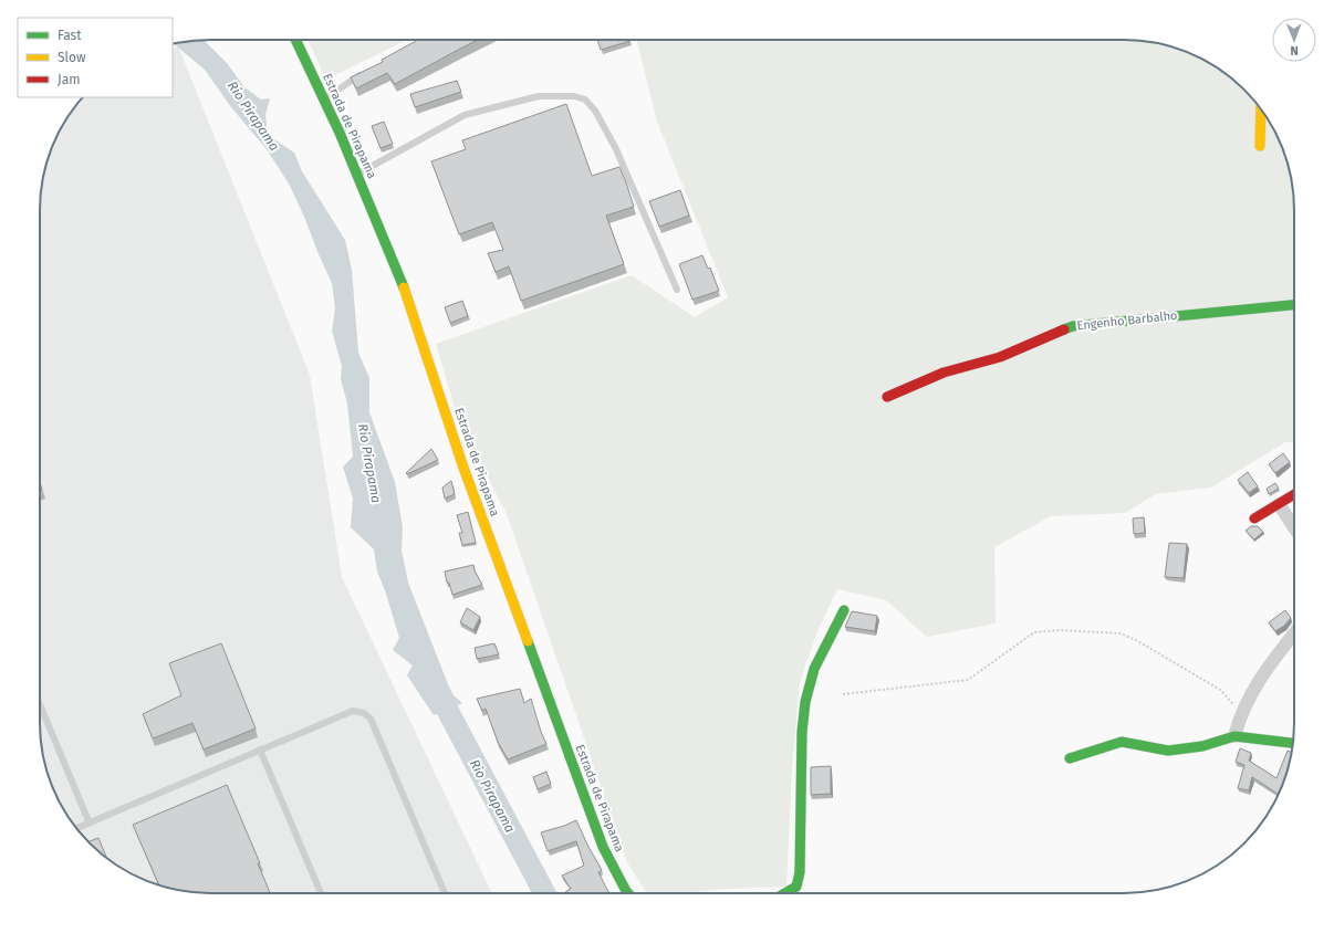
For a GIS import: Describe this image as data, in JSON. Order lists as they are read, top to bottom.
{
  "streets": {
    "street": ["Estrada de Pirapama", "Engenho Barbalho"]
  },
  "water": ["Rio Pirapama"],
  "legend": ["Fast", "Slow", "Jam"],
  "north": "bottom"
}
